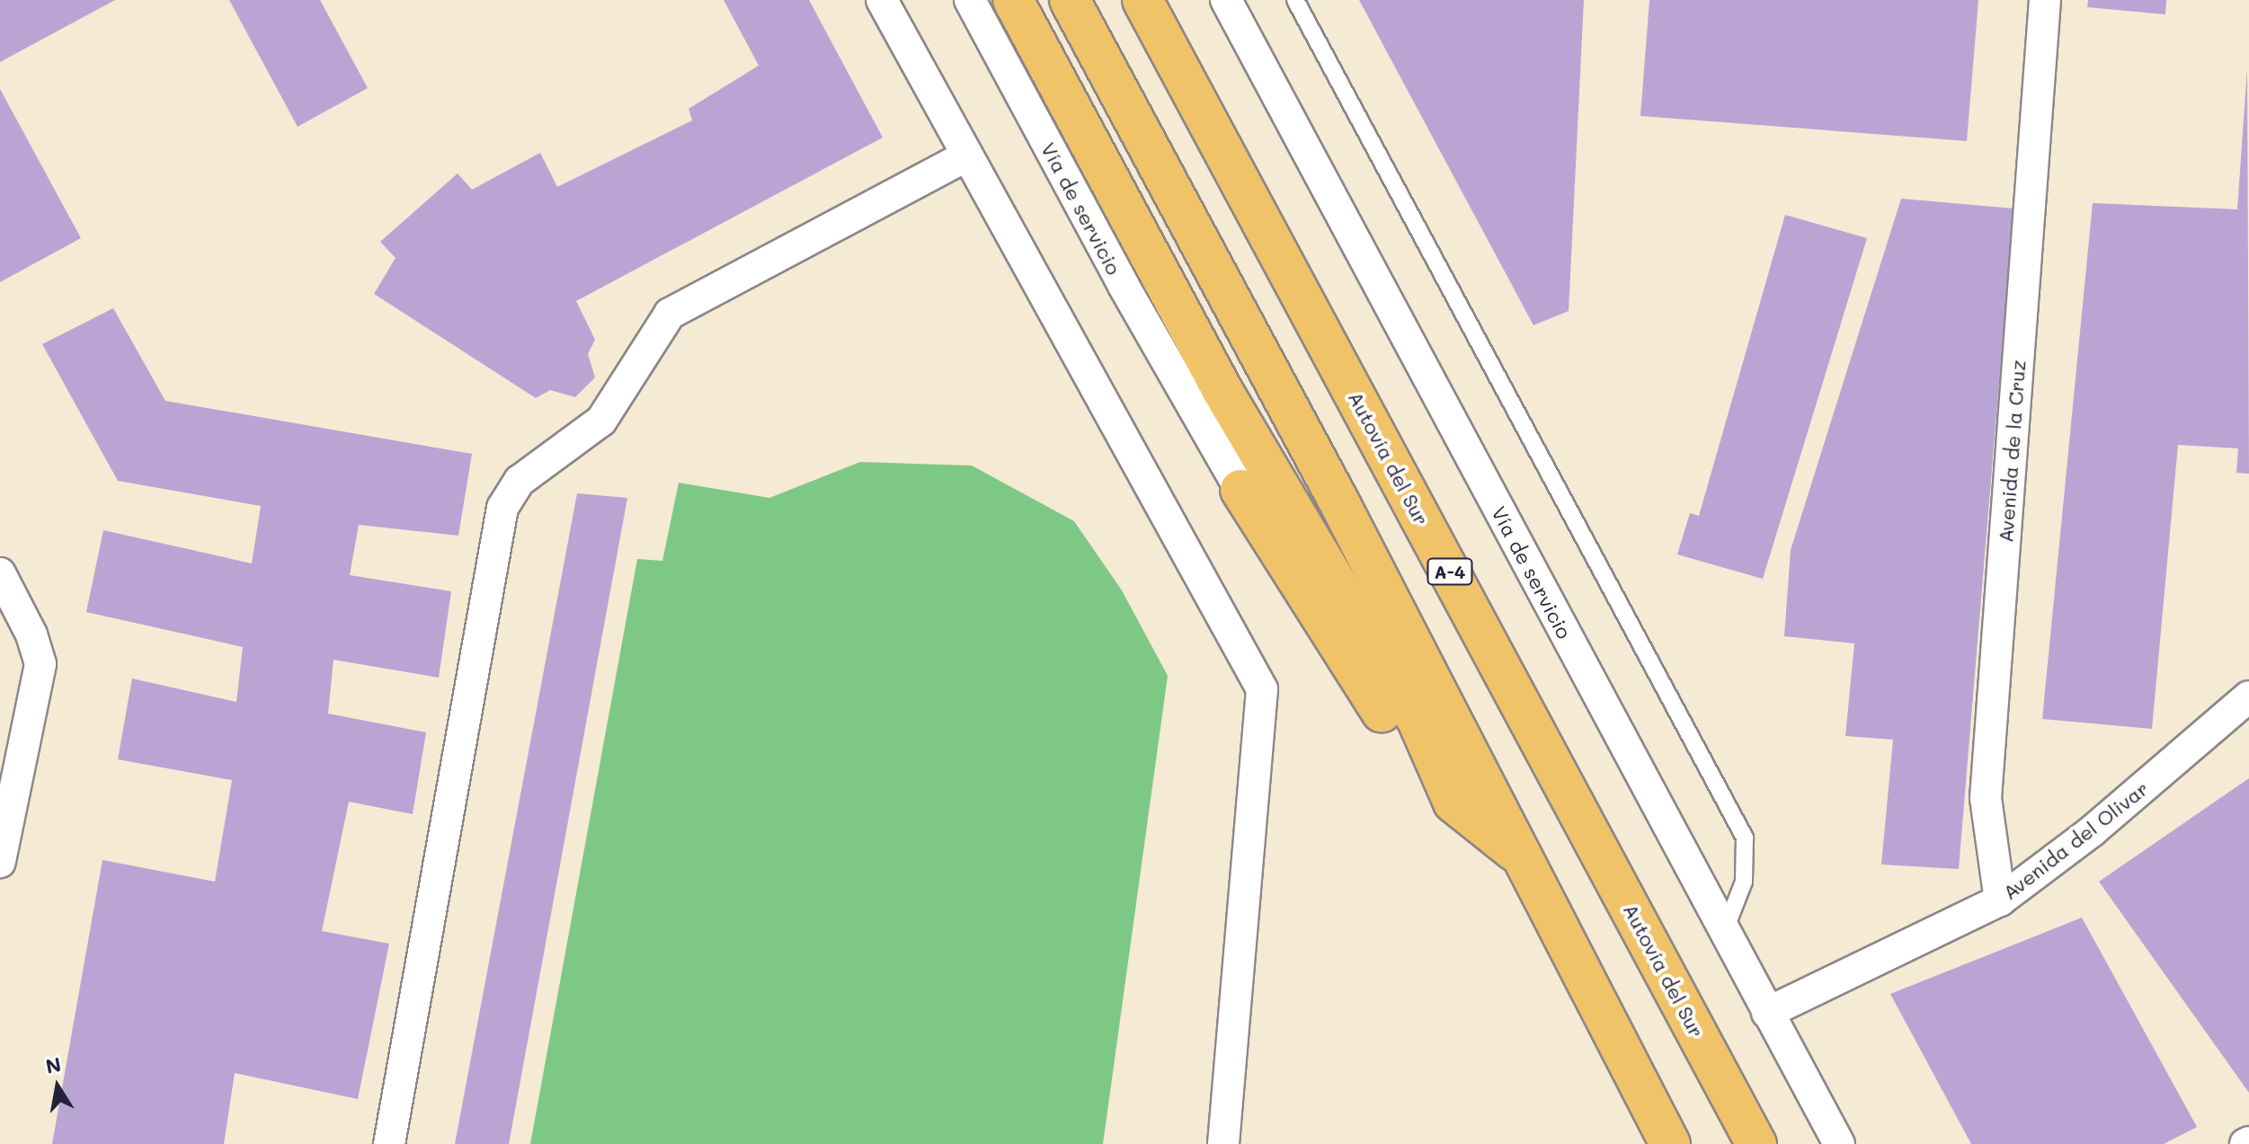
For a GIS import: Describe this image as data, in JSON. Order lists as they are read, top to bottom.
{
  "streets": {
    "highway": ["Autovía del Sur", "A-4"],
    "street": ["Vía de servicio", "Avenida de la Cruz", "Avenida del Olivar"]
  },
  "crossings": [
    ["Vía de servicio", "Avenida del Olivar"],
    ["Avenida de la Cruz", "Avenida del Olivar"]
  ],
  "north": "top"
}
